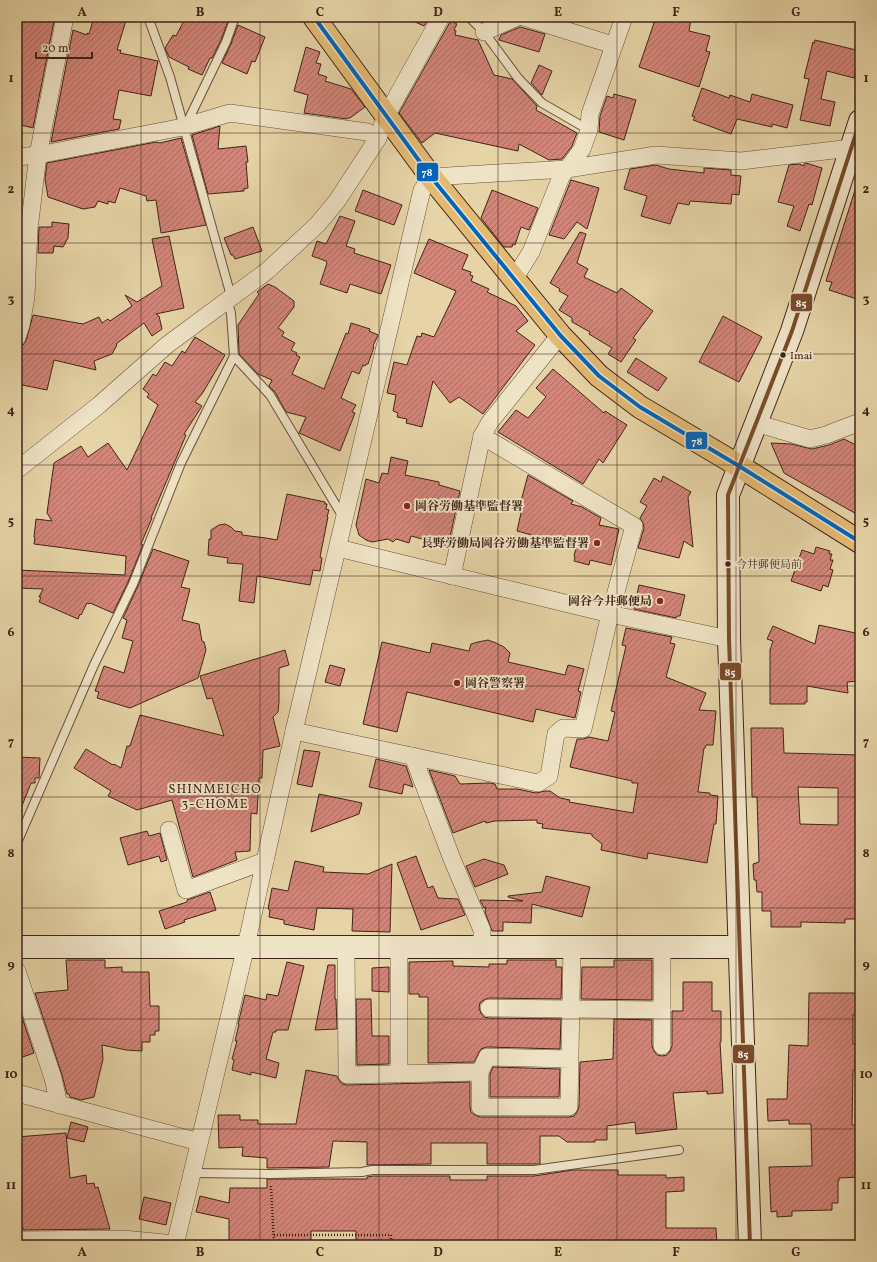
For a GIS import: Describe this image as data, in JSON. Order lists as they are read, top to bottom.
{
  "districts": ["SHINMEICHO 3-CHOME"],
  "places": [
    "Imai",
    "岡谷労働基準監督署",
    "長野労働局岡谷労働基準監督署",
    "今井郵便局前",
    "岡谷今井郵便局",
    "岡谷警察署"
  ],
  "lines": ["transit line 78", "transit line 85"],
  "scale_bar": "20 m",
  "grid": {
    "columns": [
      "A",
      "B",
      "C",
      "D",
      "E",
      "F",
      "G"
    ],
    "rows": [
      "1",
      "2",
      "3",
      "4",
      "5",
      "6",
      "7",
      "8",
      "9",
      "10",
      "11"
    ]
  }
}
